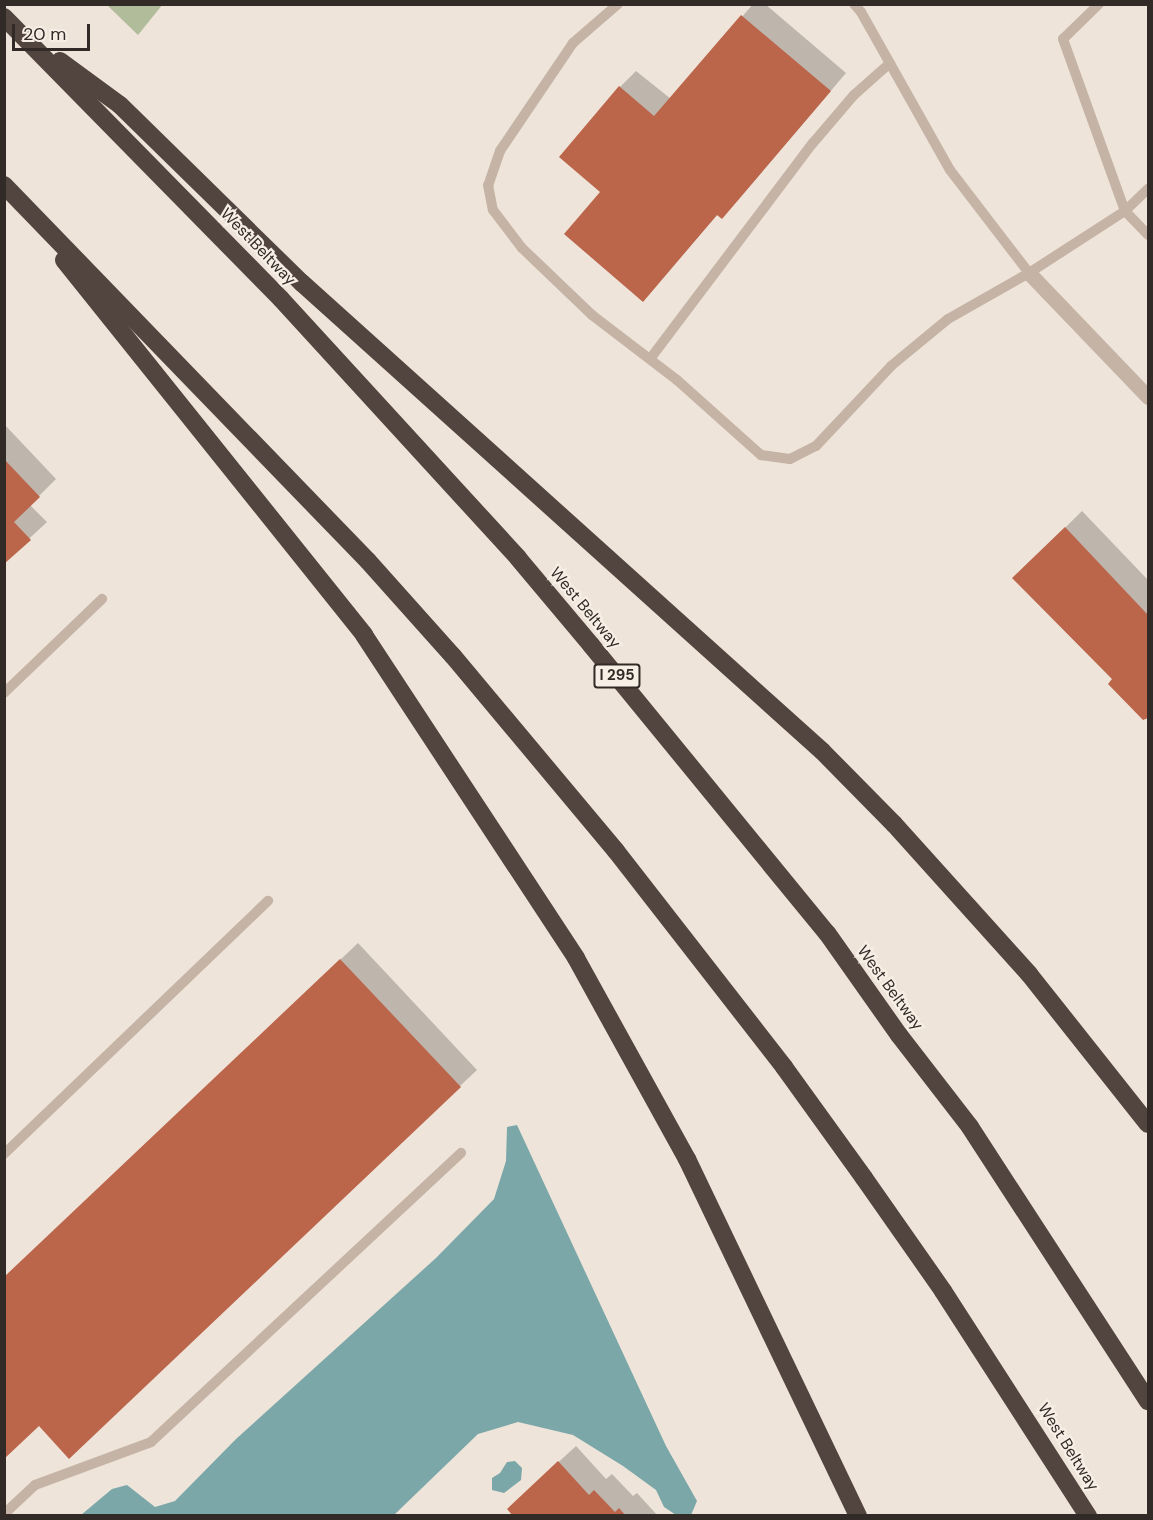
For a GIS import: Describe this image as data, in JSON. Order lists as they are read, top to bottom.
{
  "streets": {
    "highway": ["West Beltway", "I 295"]
  },
  "scale_bar": "20 m"
}
